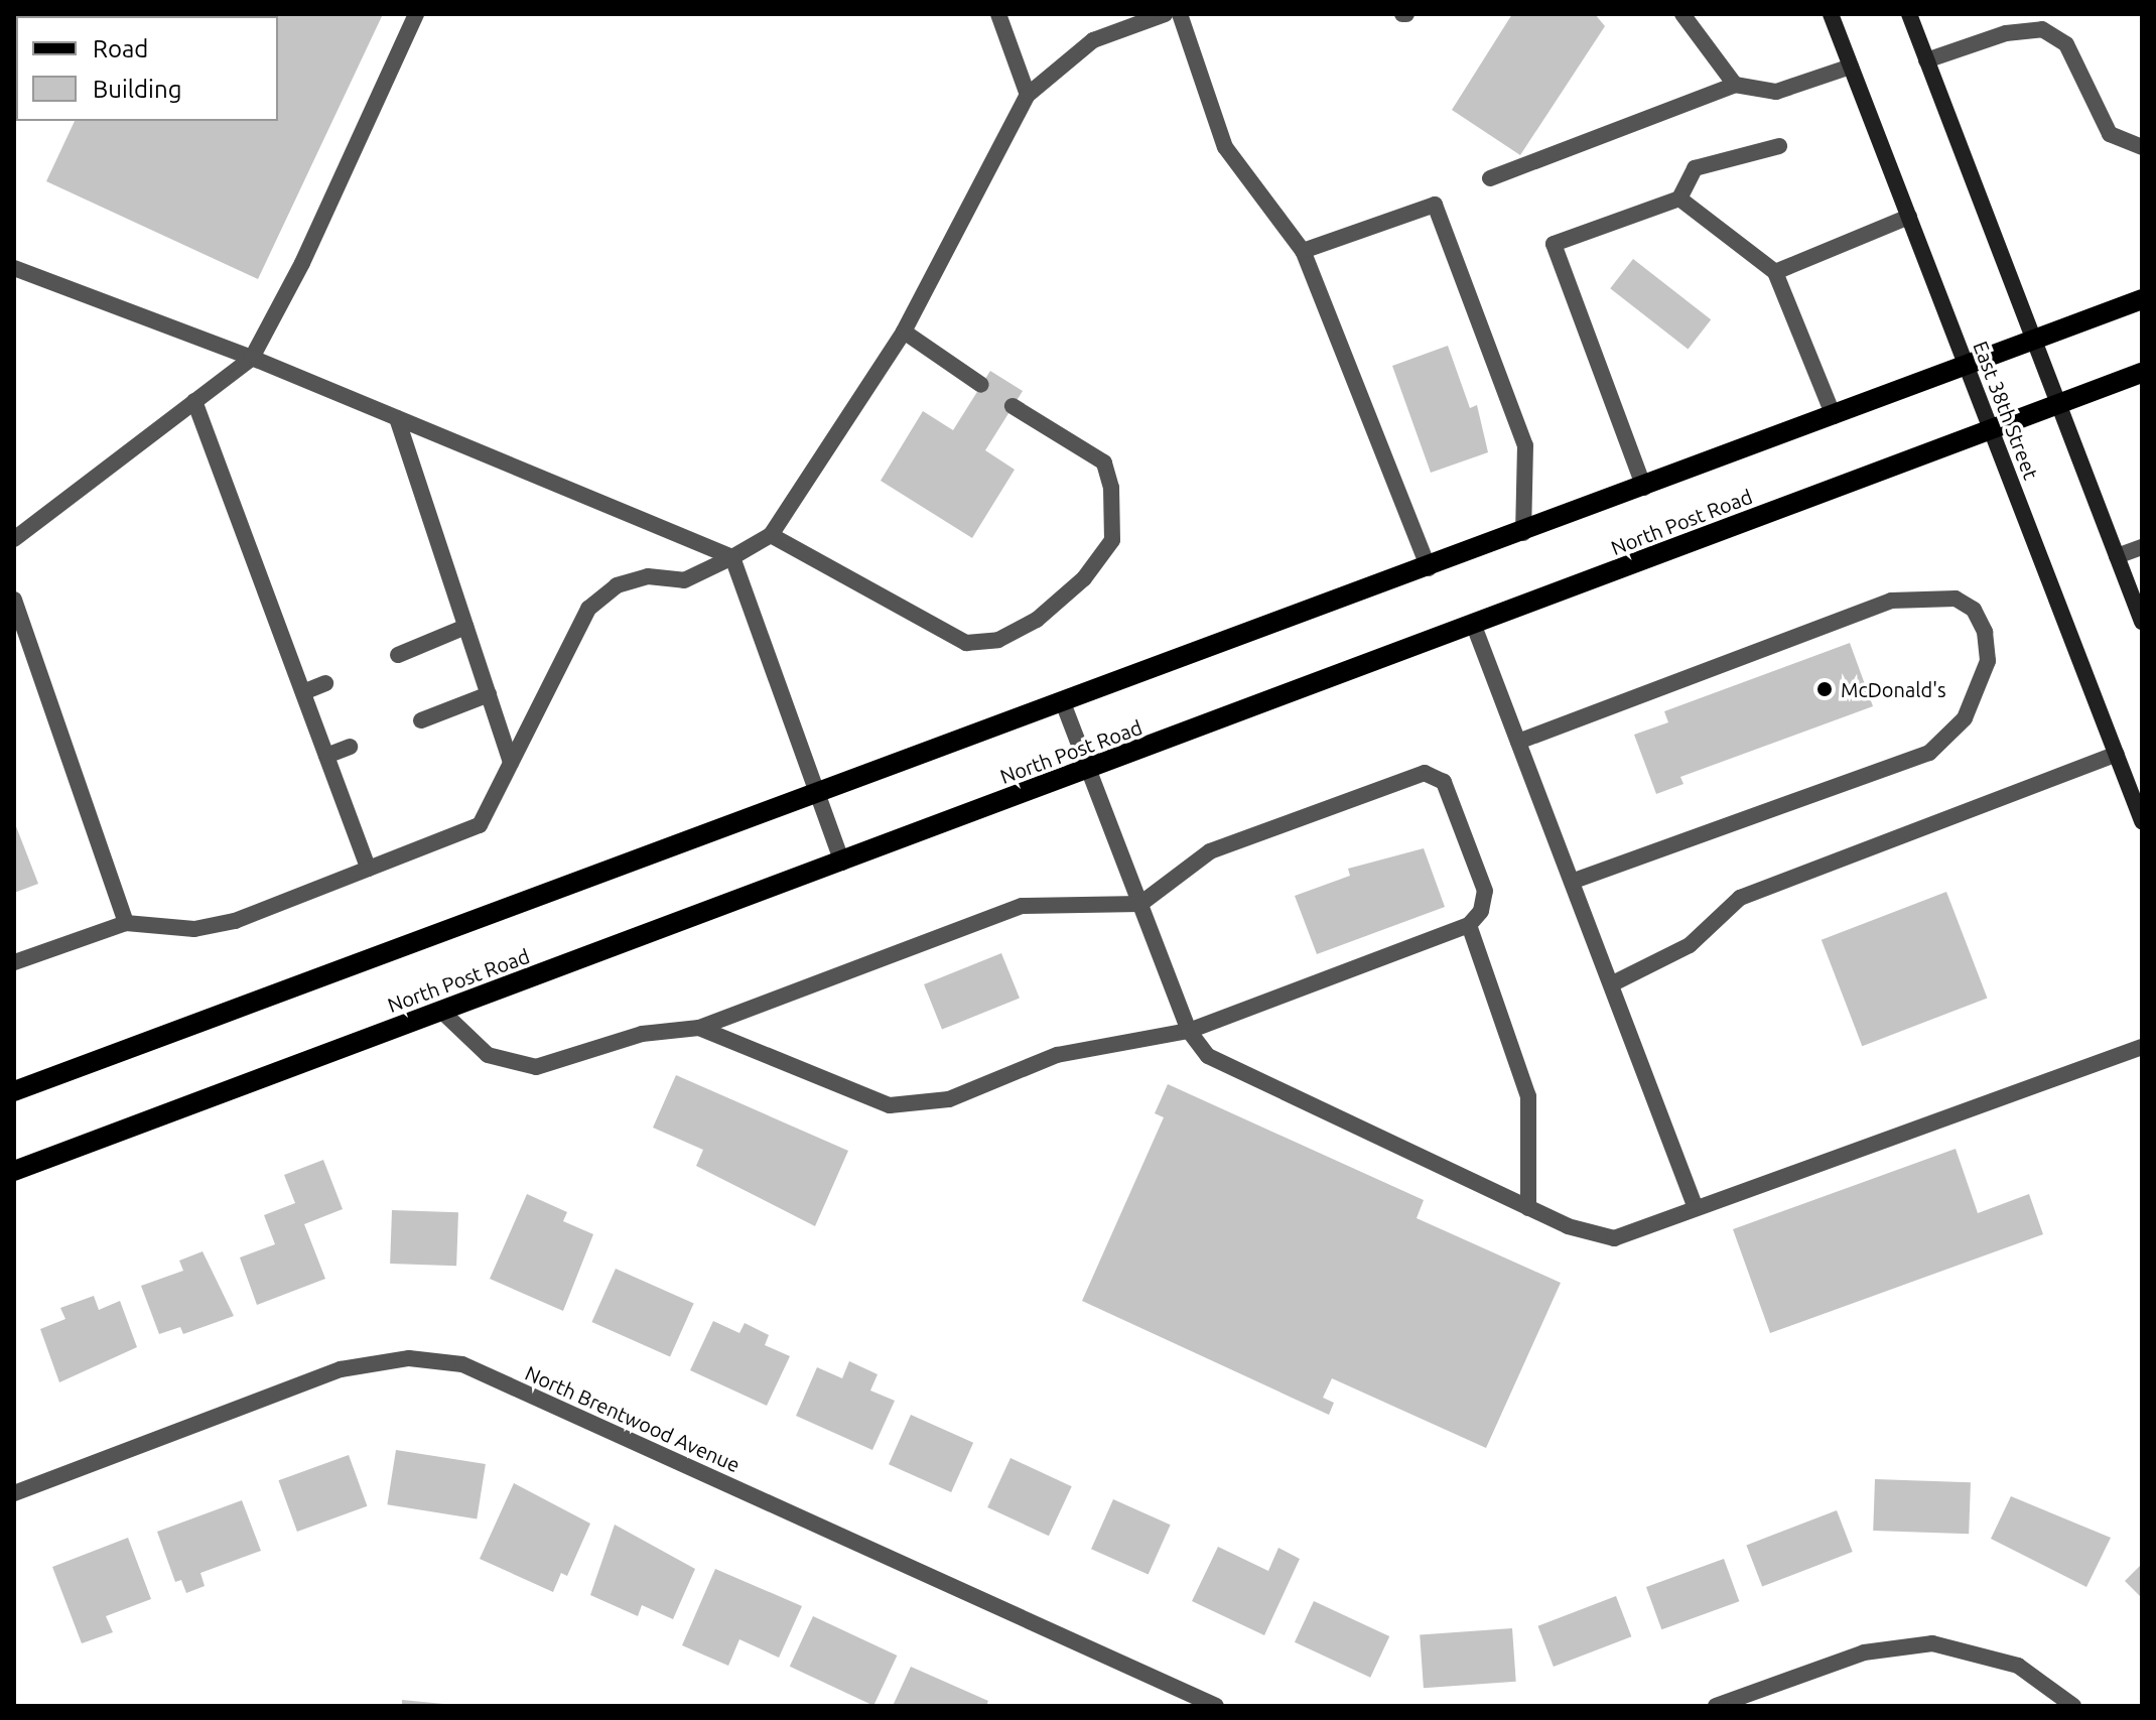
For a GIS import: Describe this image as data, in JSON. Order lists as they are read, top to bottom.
{
  "streets": {
    "main road": ["East 38th Street", "North Post Road"],
    "street": ["North Brentwood Avenue"]
  },
  "crossings": [
    ["East 38th Street", "North Post Road"]
  ],
  "places": ["McDonald's"],
  "legend": ["Road", "Building"]
}
